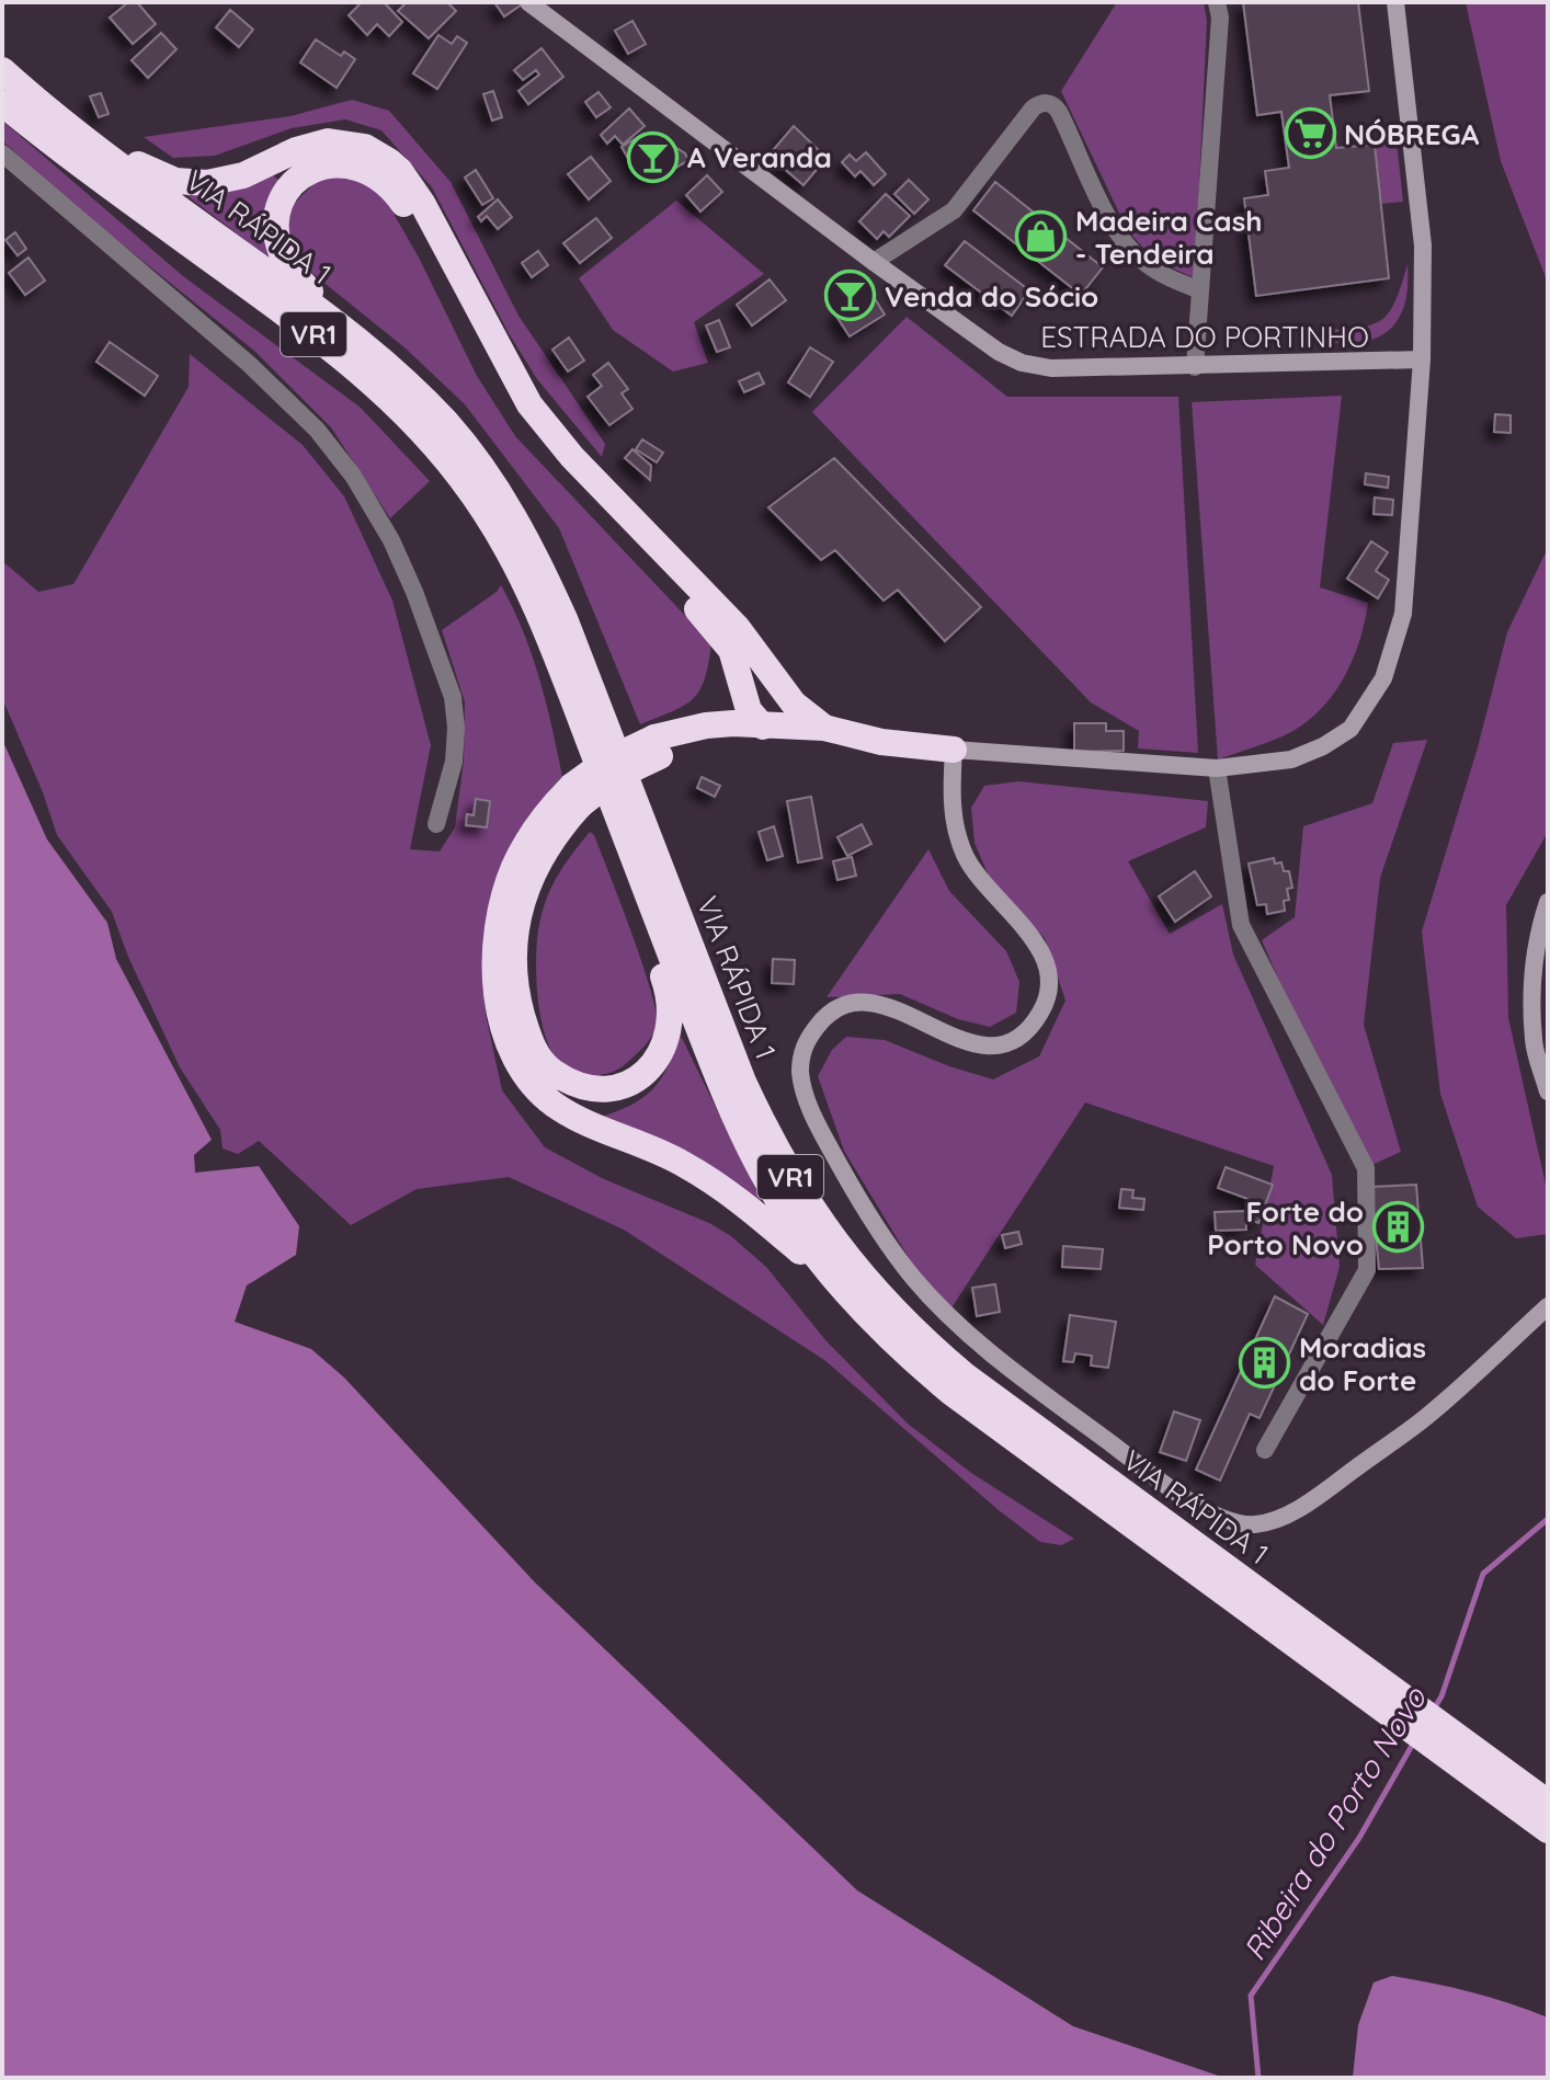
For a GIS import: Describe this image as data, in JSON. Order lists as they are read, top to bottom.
{
  "streets": {
    "highway": ["VIA RÁPIDA 1", "VR1"],
    "main road": ["ESTRADA DO PORTINHO"]
  },
  "water": ["Ribeira do Porto Novo"],
  "places": {
    "supermarket": ["NÓBREGA"],
    "bar": ["A Veranda", "Venda do Sócio"],
    "shop": ["Madeira Cash - Tendeira"],
    "building": ["Forte do Porto Novo", "Moradias do Forte"]
  }
}
